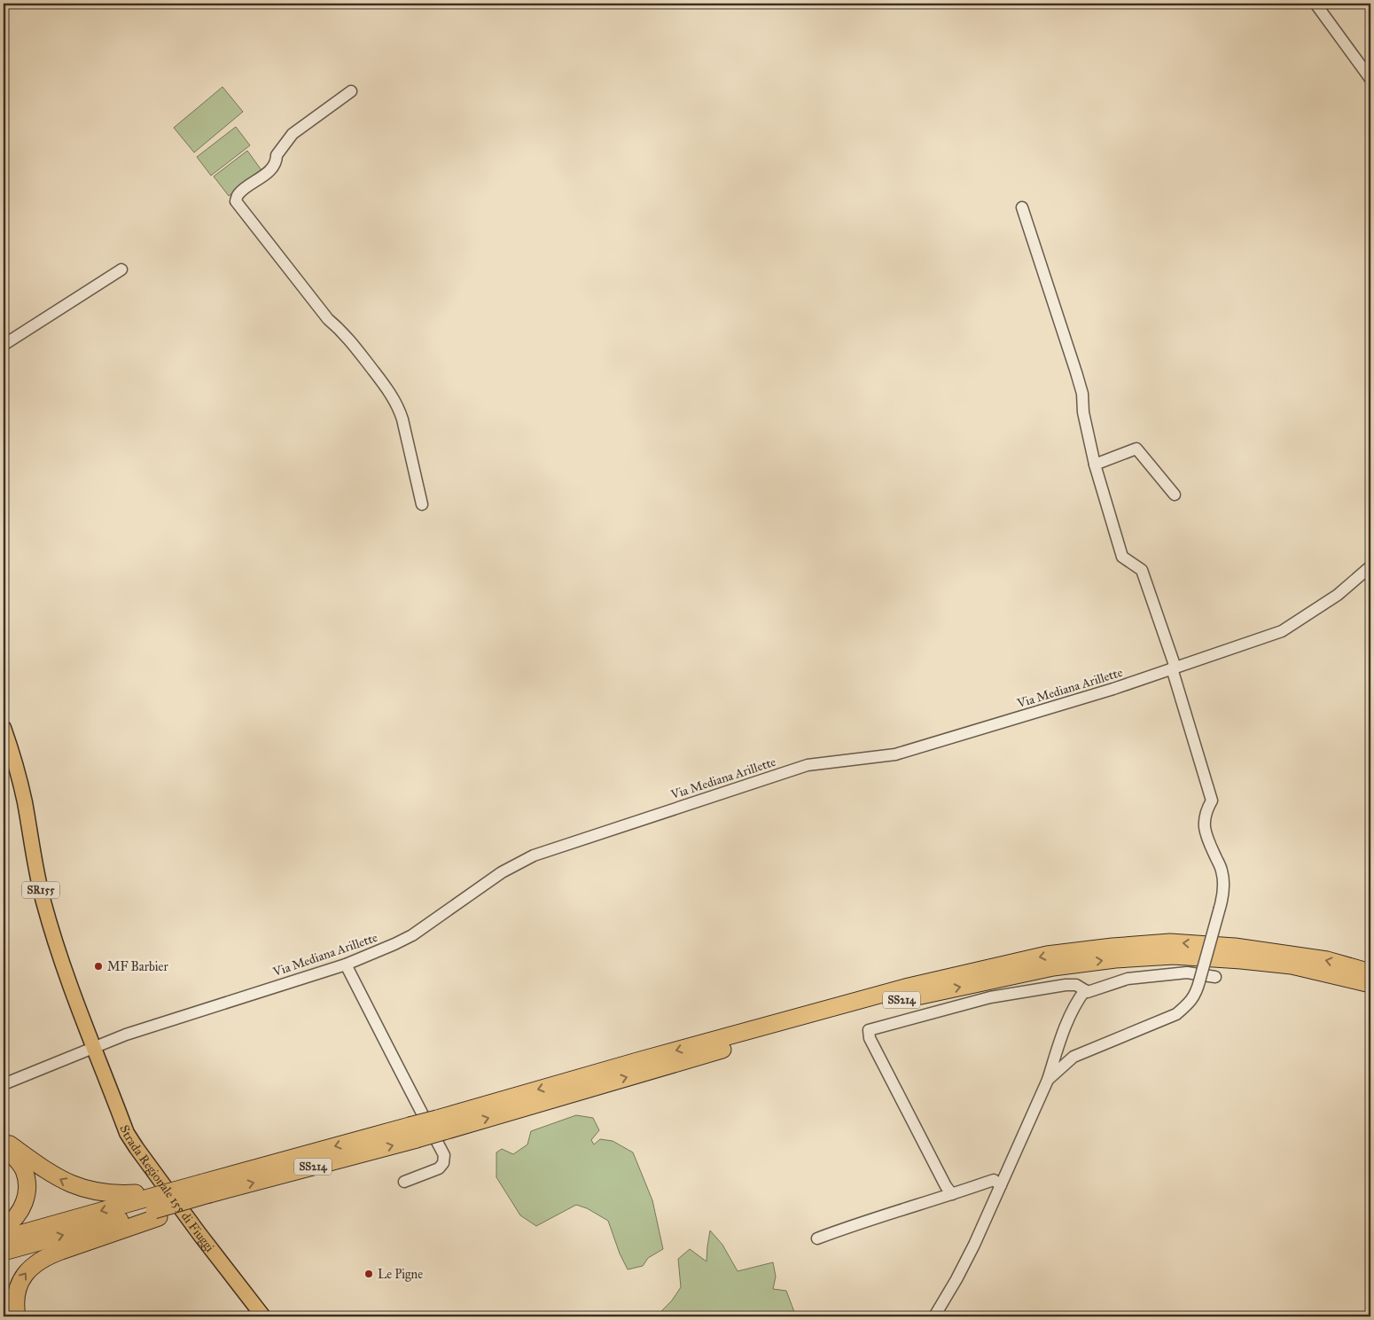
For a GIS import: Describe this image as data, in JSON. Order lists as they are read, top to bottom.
{
  "streets": {
    "highway": ["SS214"],
    "main road": ["SR155", "Strada Regionale 155 di Fiuggi"],
    "street": ["Via Mediana Arillette"]
  },
  "crossings": [
    ["Via Mediana Arillette", "SR155"],
    ["Via Mediana Arillette", "Strada Regionale 155 di Fiuggi"],
    ["SR155", "Strada Regionale 155 di Fiuggi"]
  ],
  "places": ["MF Barbier", "Le Pigne"]
}
